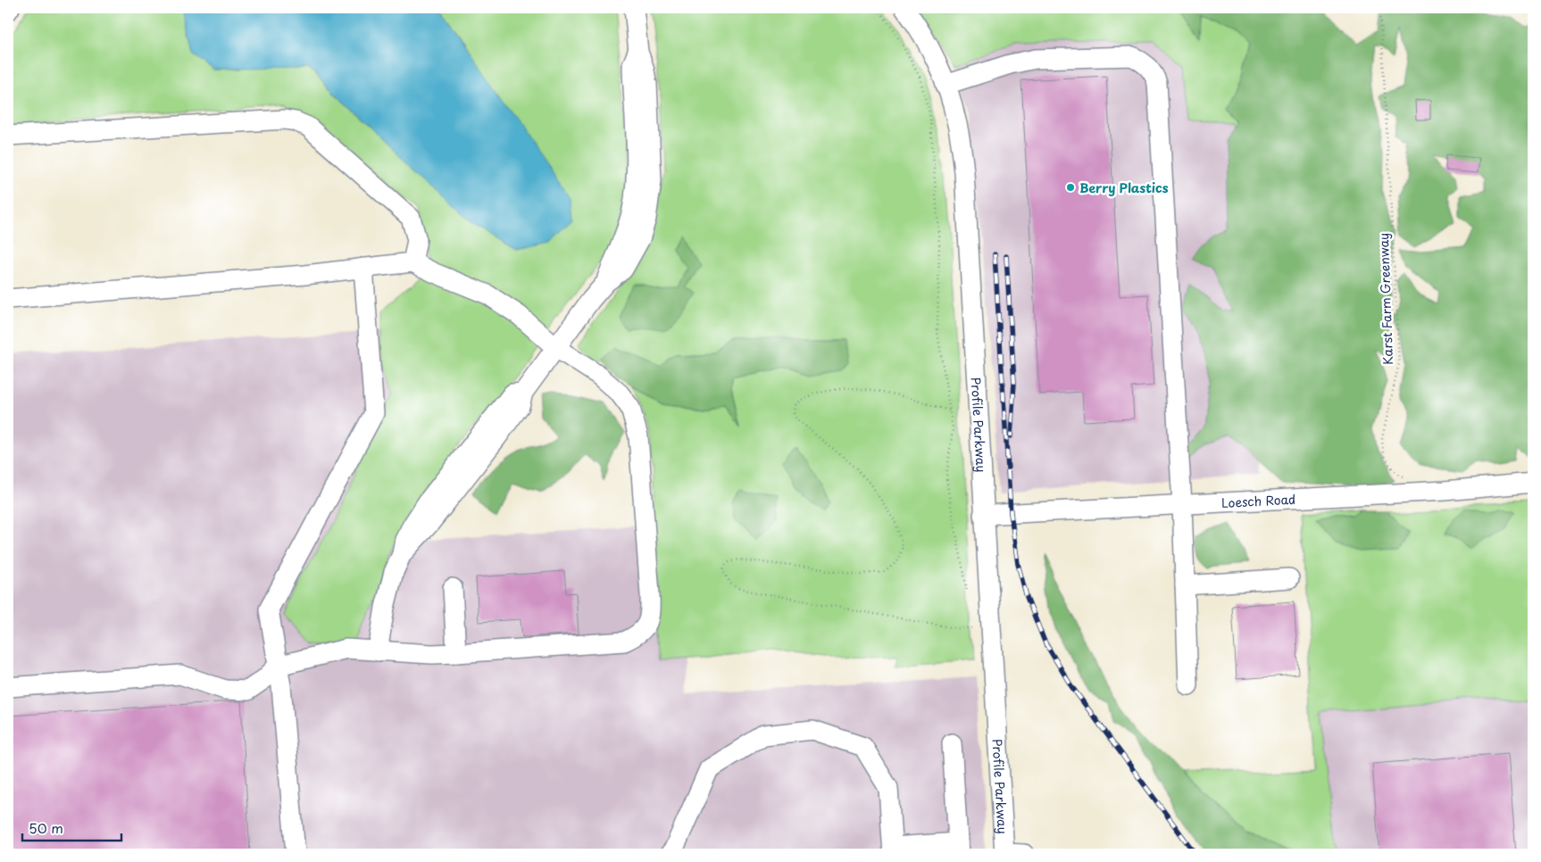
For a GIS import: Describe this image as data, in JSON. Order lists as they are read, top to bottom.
{
  "streets": {
    "street": ["Profile Parkway", "Loesch Road"],
    "path": ["Karst Farm Greenway"]
  },
  "crossings": [
    ["Profile Parkway", "Loesch Road"]
  ],
  "places": ["Berry Plastics"],
  "scale_bar": "50 m"
}
